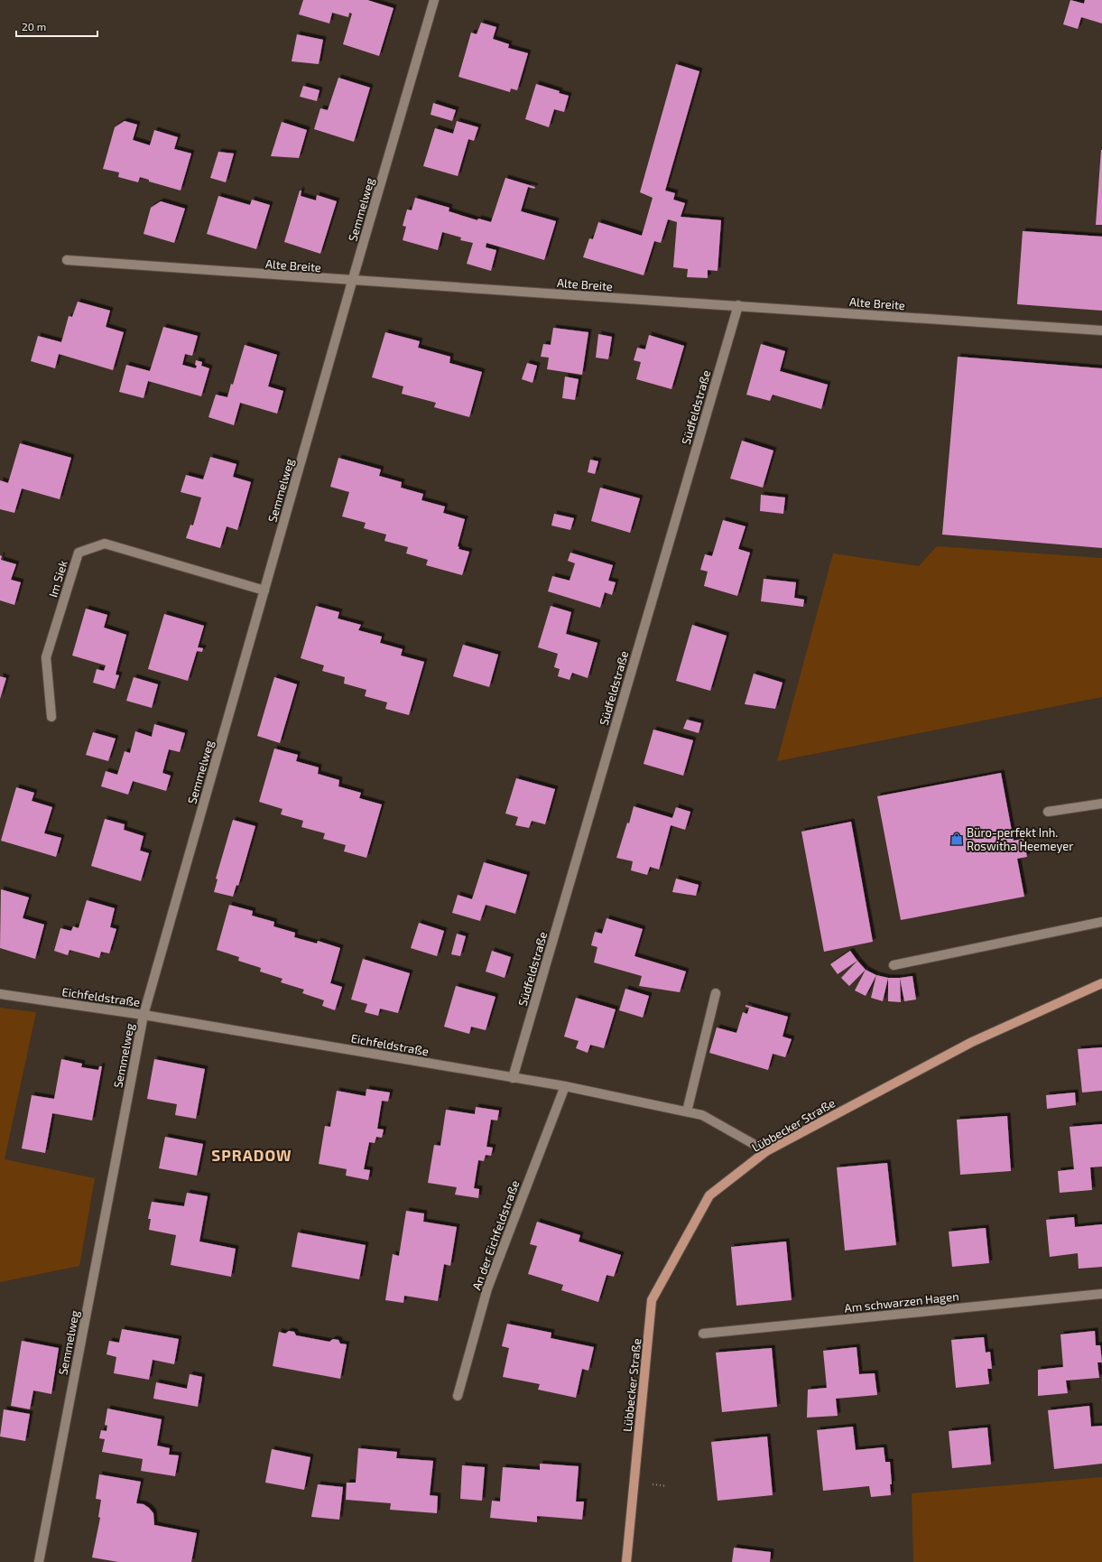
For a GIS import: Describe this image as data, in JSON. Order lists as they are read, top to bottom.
{
  "streets": {
    "main road": ["Lübbecker Straße"],
    "street": [
      "Semmelweg",
      "Alte Breite",
      "Südfeldstraße",
      "Im Siek",
      "Eichfeldstraße",
      "An der Eichfeldstraße",
      "Am schwarzen Hagen"
    ]
  },
  "crossings": [
    ["Semmelweg", "Alte Breite"],
    ["Semmelweg", "Im Siek"],
    ["Semmelweg", "Eichfeldstraße"],
    ["Alte Breite", "Südfeldstraße"],
    ["Südfeldstraße", "Eichfeldstraße"],
    ["Eichfeldstraße", "Lübbecker Straße"],
    ["Eichfeldstraße", "An der Eichfeldstraße"]
  ],
  "districts": ["SPRADOW"],
  "places": {
    "shop": ["Büro-perfekt Inh. Roswitha Heemeyer"]
  },
  "scale_bar": "20 m"
}
